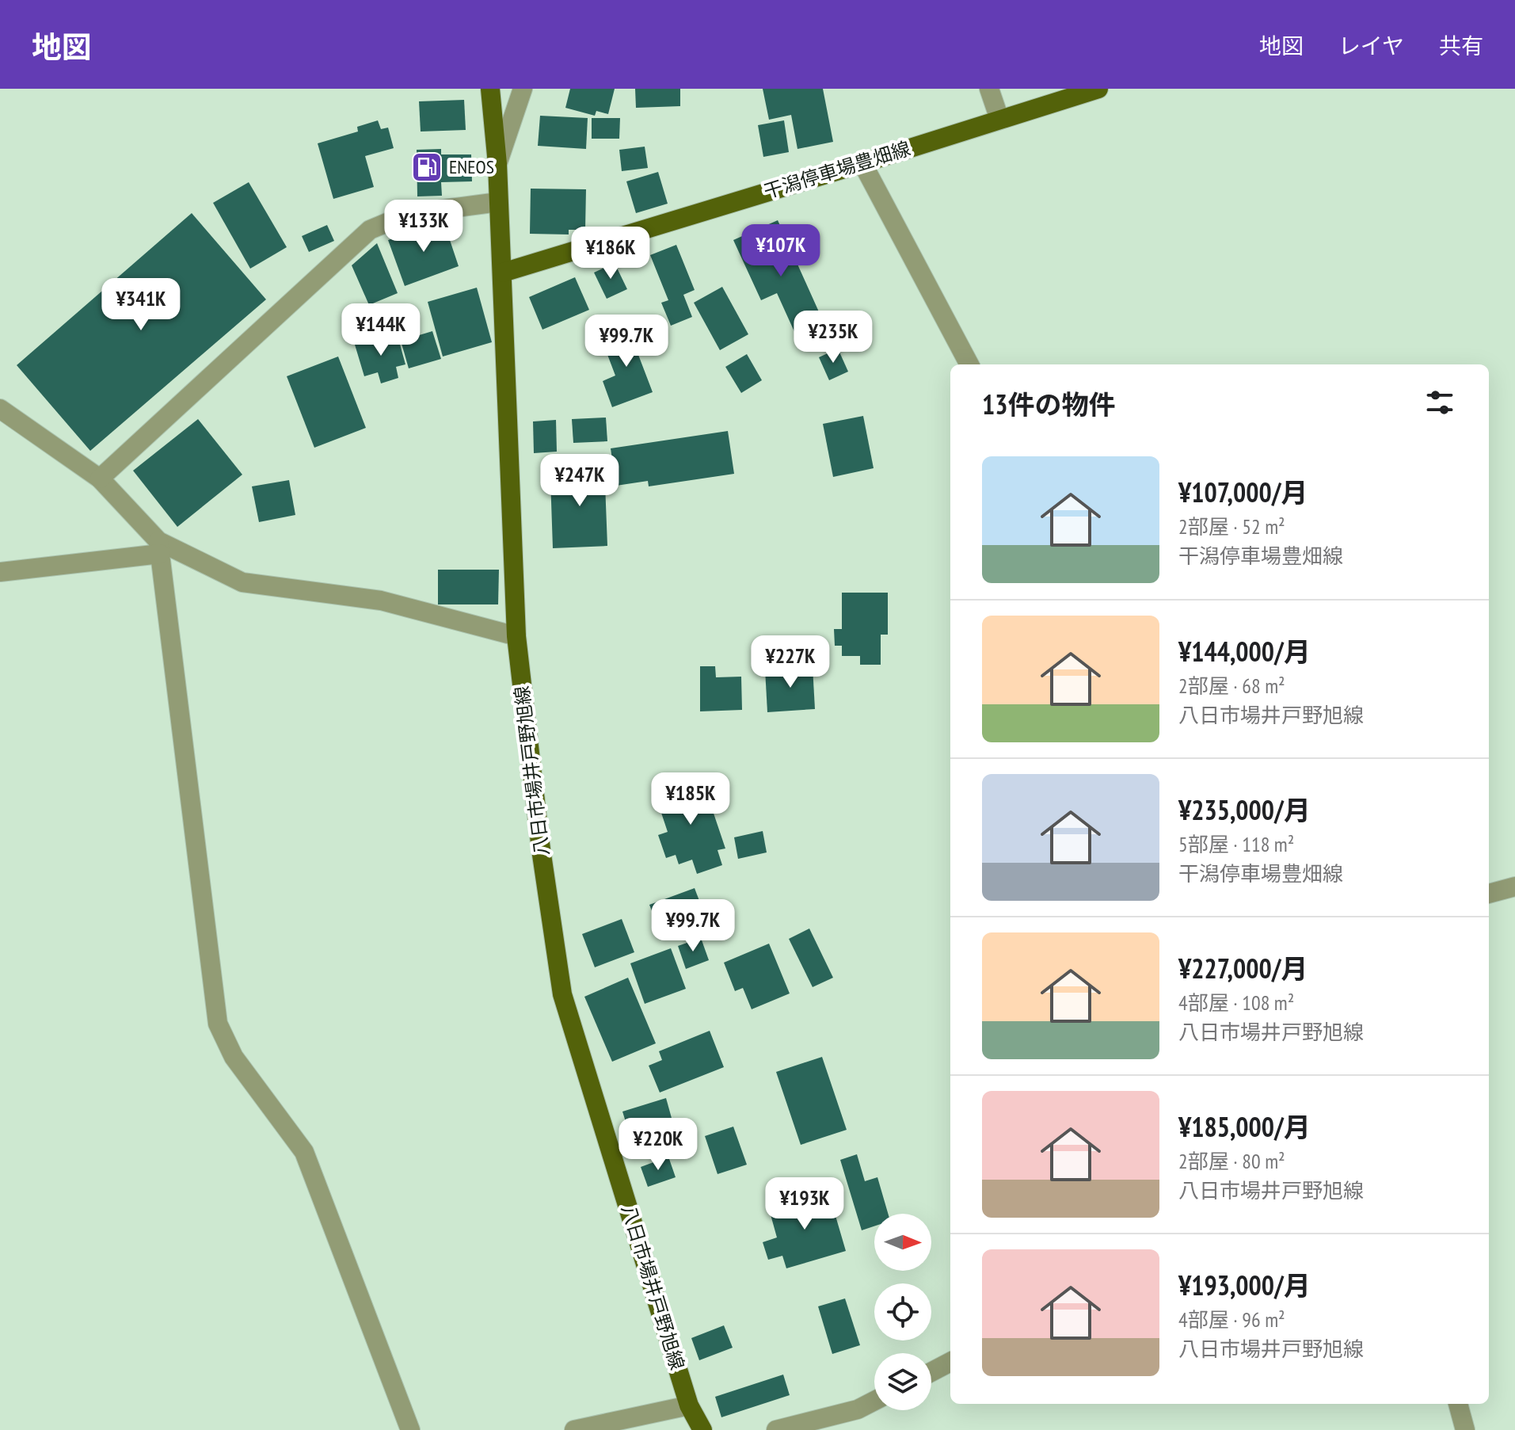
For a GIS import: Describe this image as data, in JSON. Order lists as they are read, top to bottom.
{
  "streets": {
    "main road": ["干潟停車場豊畑線", "八日市場井戸野旭線"]
  },
  "crossings": [
    ["干潟停車場豊畑線", "八日市場井戸野旭線"]
  ],
  "places": {
    "fuel station": ["ENEOS"]
  },
  "north": "right",
  "page": {
    "header": "地図",
    "nav": ["地図", "レイヤ", "共有"],
    "price": [
      "¥133K",
      "¥107K",
      "¥186K",
      "¥341K",
      "¥144K",
      "¥235K",
      "¥99.7K",
      "¥247K",
      "¥227K",
      "¥185K",
      "¥99.7K",
      "¥220K",
      "¥193K"
    ],
    "heading": "13件の物件",
    "list": [
      {
        "name": "¥107,000/月",
        "note": "2部屋 · 52 m² · 干潟停車場豊畑線"
      },
      {
        "name": "¥144,000/月",
        "note": "2部屋 · 68 m² · 八日市場井戸野旭線"
      },
      {
        "name": "¥235,000/月",
        "note": "5部屋 · 118 m² · 干潟停車場豊畑線"
      },
      {
        "name": "¥227,000/月",
        "note": "4部屋 · 108 m² · 八日市場井戸野旭線"
      },
      {
        "name": "¥185,000/月",
        "note": "2部屋 · 80 m² · 八日市場井戸野旭線"
      },
      {
        "name": "¥193,000/月",
        "note": "4部屋 · 96 m² · 八日市場井戸野旭線"
      }
    ]
  }
}
